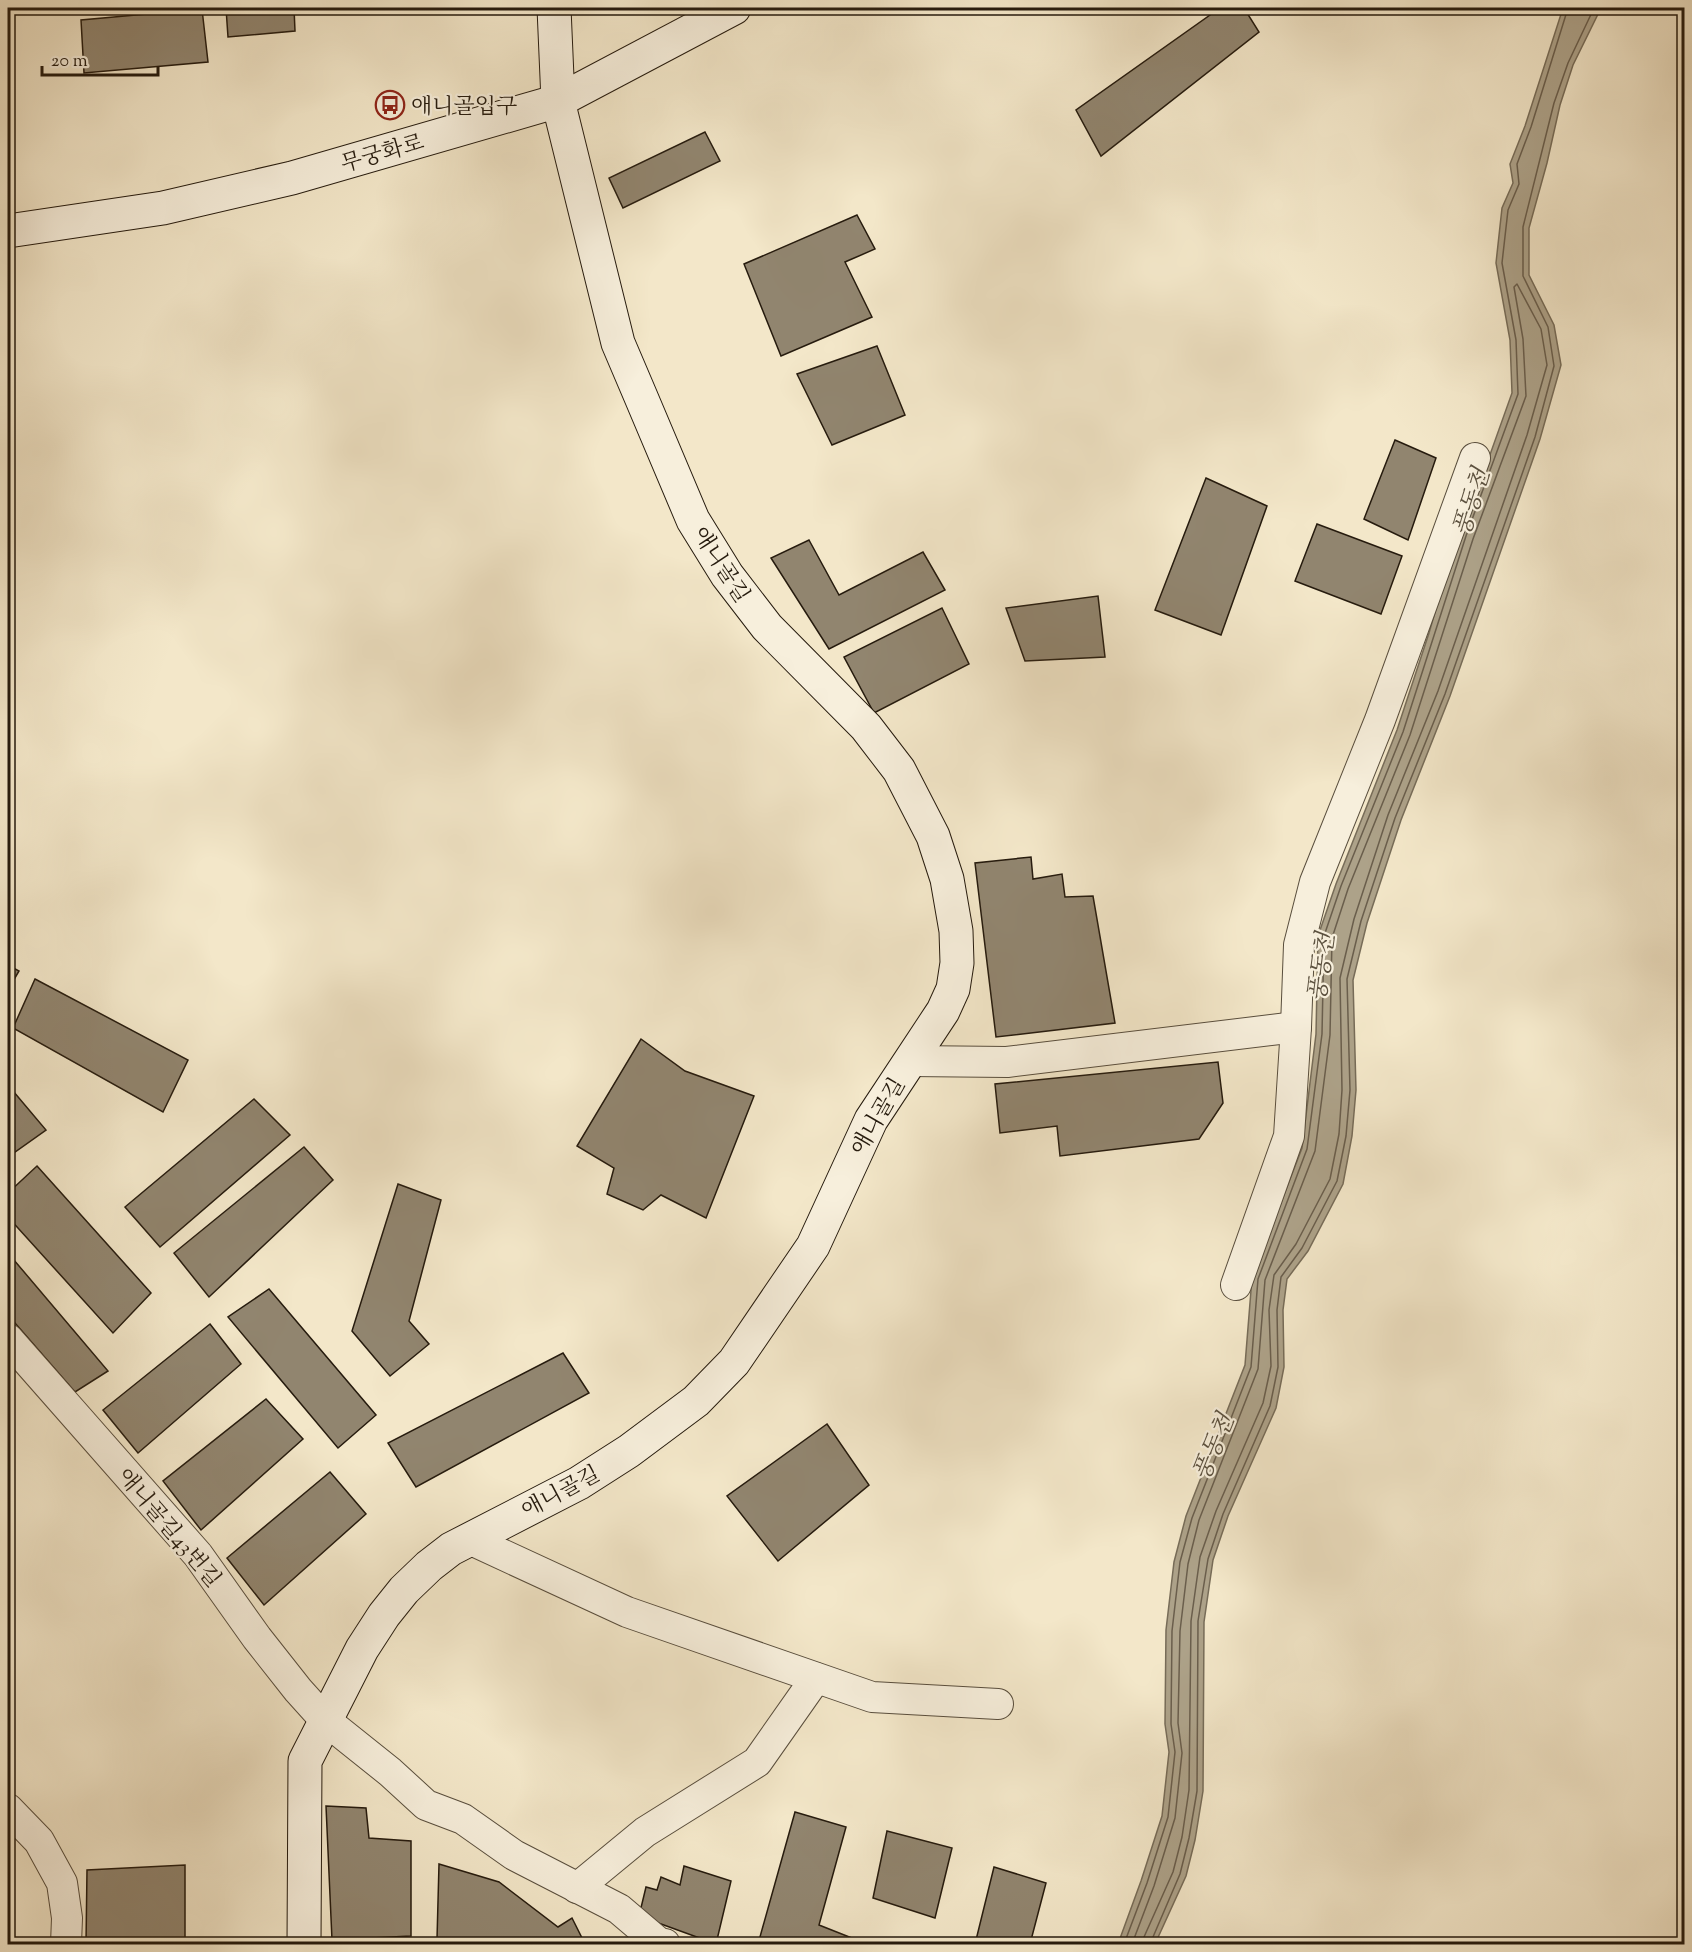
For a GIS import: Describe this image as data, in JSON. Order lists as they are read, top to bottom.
{
  "streets": {
    "street": ["무궁화로", "애니골길", "애니골길43번길"]
  },
  "crossings": [
    ["무궁화로", "애니골길"],
    ["애니골길", "애니골길43번길"]
  ],
  "water": ["풍동천"],
  "places": {
    "bus stop": ["애니골입구"]
  },
  "scale_bar": "20 m"
}
